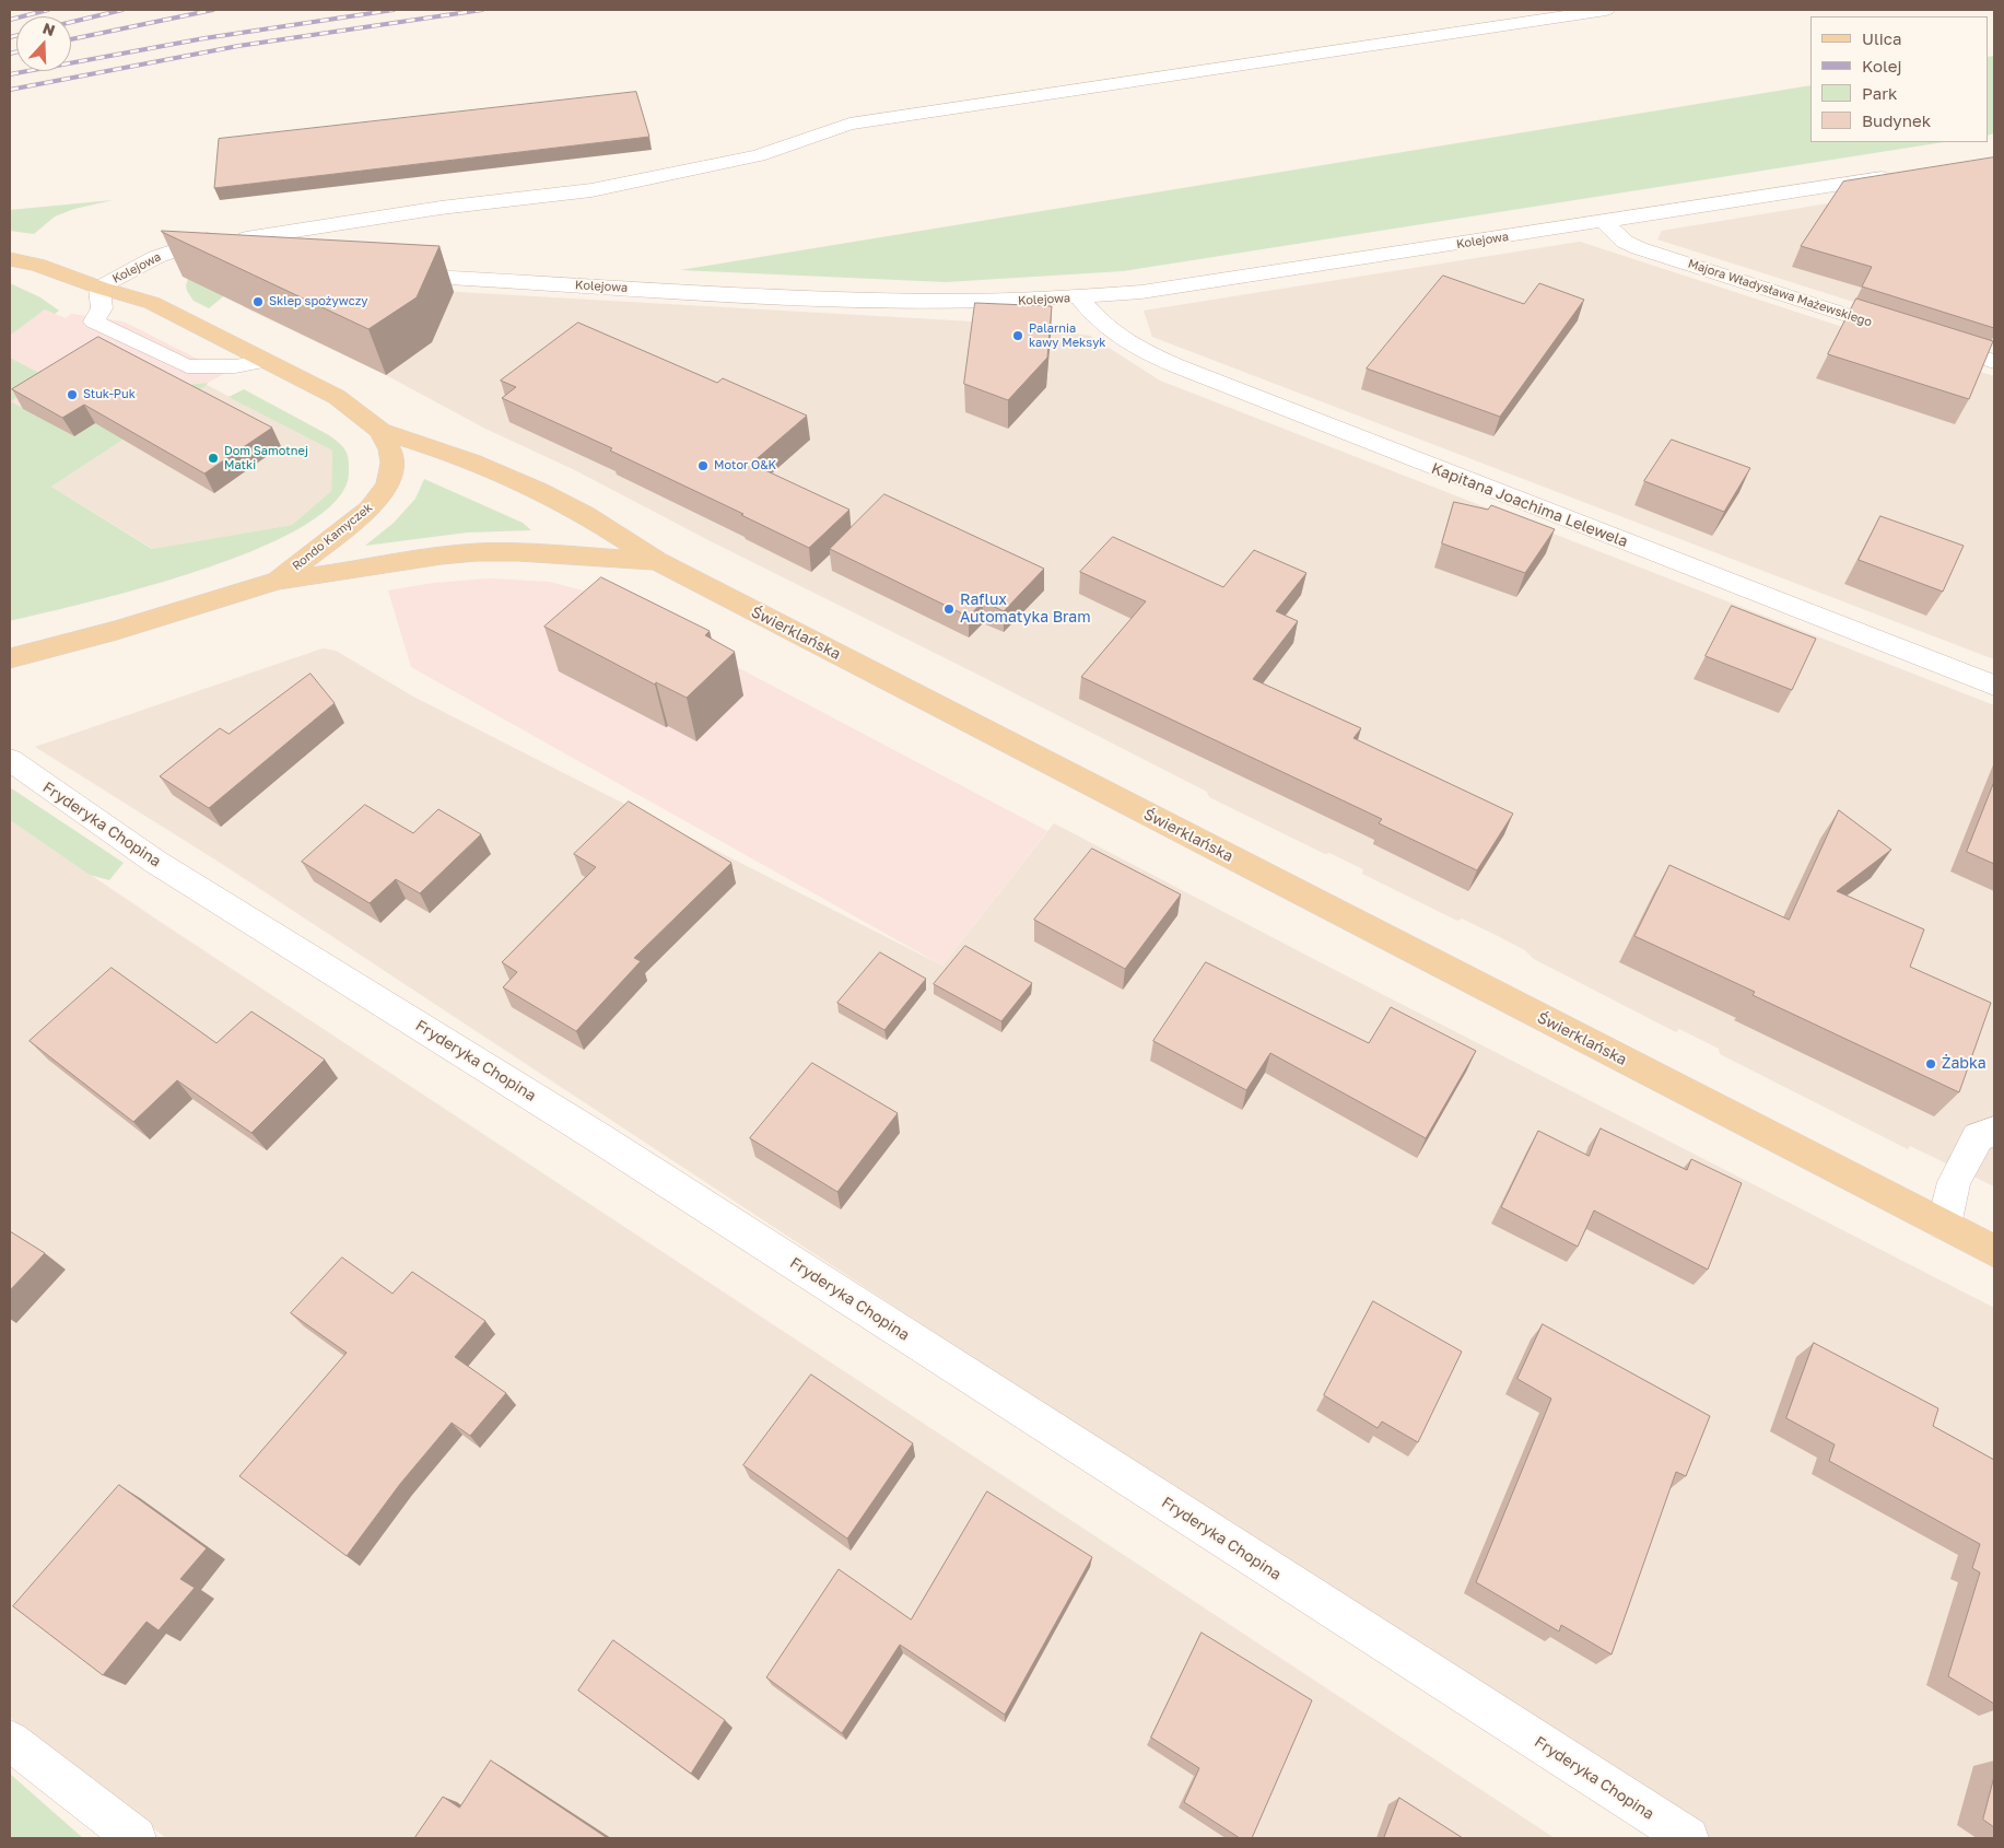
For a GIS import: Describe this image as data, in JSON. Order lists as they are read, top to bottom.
{
  "streets": {
    "main road": ["Rondo Kamyczek", "Świerklańska"],
    "street": [
      "Kolejowa",
      "Majora Władysława Mażewskiego",
      "Kapitana Joachima Lelewela",
      "Fryderyka Chopina"
    ]
  },
  "crossings": [
    ["Kolejowa", "Majora Władysława Mażewskiego"],
    ["Kolejowa", "Kapitana Joachima Lelewela"],
    ["Kolejowa", "Rondo Kamyczek"],
    ["Rondo Kamyczek", "Świerklańska"]
  ],
  "places": [
    "Sklep spożywczy",
    "Palarnia kawy Meksyk",
    "Stuk-Puk",
    "Dom Samotnej Matki",
    "Motor O&K",
    "Raflux Automatyka Bram",
    "Żabka"
  ],
  "legend": [
    "Ulica",
    "Kolej",
    "Park",
    "Budynek"
  ],
  "north": "top"
}
